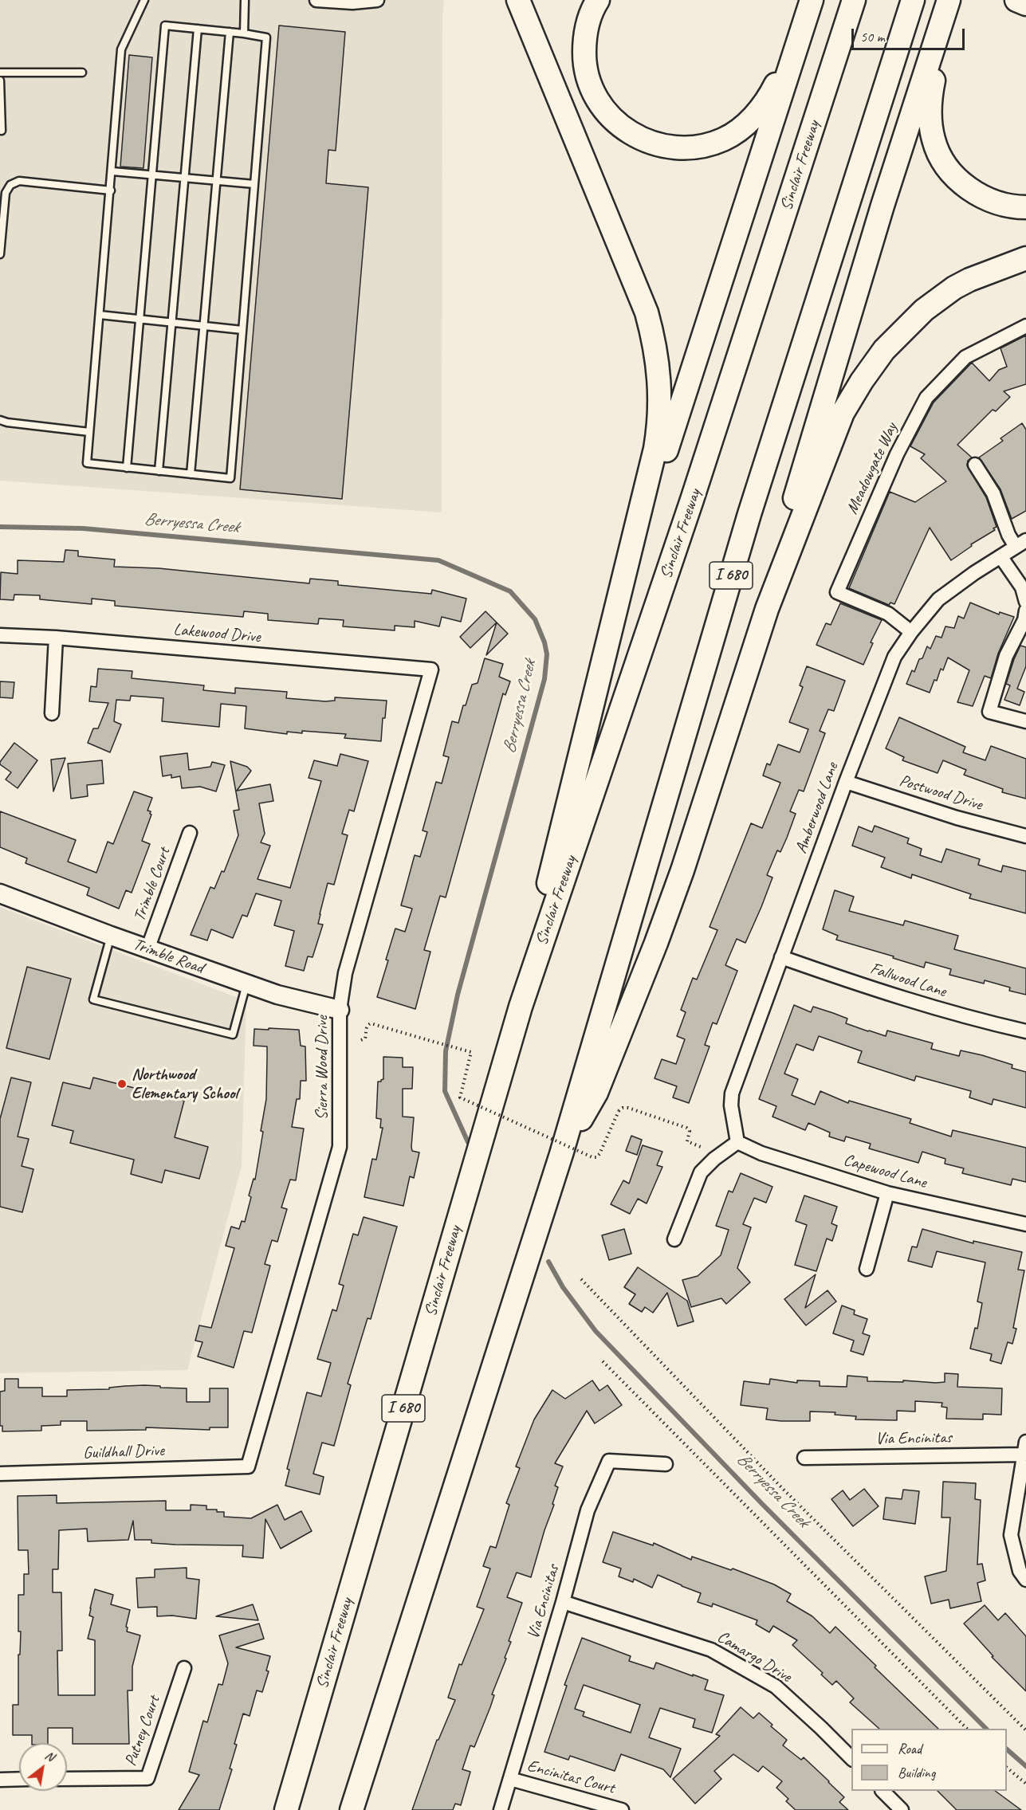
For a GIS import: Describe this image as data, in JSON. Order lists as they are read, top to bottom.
{
  "streets": {
    "highway": ["Sinclair Freeway", "I 680"],
    "street": [
      "Meadowgate Way",
      "Lakewood Drive",
      "Postwood Drive",
      "Amberwood Lane",
      "Trimble Court",
      "Trimble Road",
      "Fallwood Lane",
      "Sierra Wood Drive",
      "Capewood Lane",
      "Via Encinitas",
      "Guildhall Drive",
      "Camargo Drive",
      "Putney Court",
      "Encinitas Court"
    ]
  },
  "crossings": [
    ["Meadowgate Way", "Amberwood Lane"],
    ["Lakewood Drive", "Sierra Wood Drive"],
    ["Postwood Drive", "Amberwood Lane"],
    ["Amberwood Lane", "Fallwood Lane"],
    ["Amberwood Lane", "Capewood Lane"],
    ["Trimble Court", "Trimble Road"],
    ["Trimble Road", "Sierra Wood Drive"],
    ["Sierra Wood Drive", "Guildhall Drive"],
    ["Via Encinitas", "Camargo Drive"],
    ["Via Encinitas", "Encinitas Court"]
  ],
  "water": ["Berryessa Creek"],
  "places": ["Northwood Elementary School"],
  "legend": ["Road", "Building"],
  "scale_bar": "50 m",
  "north": "top right"
}
